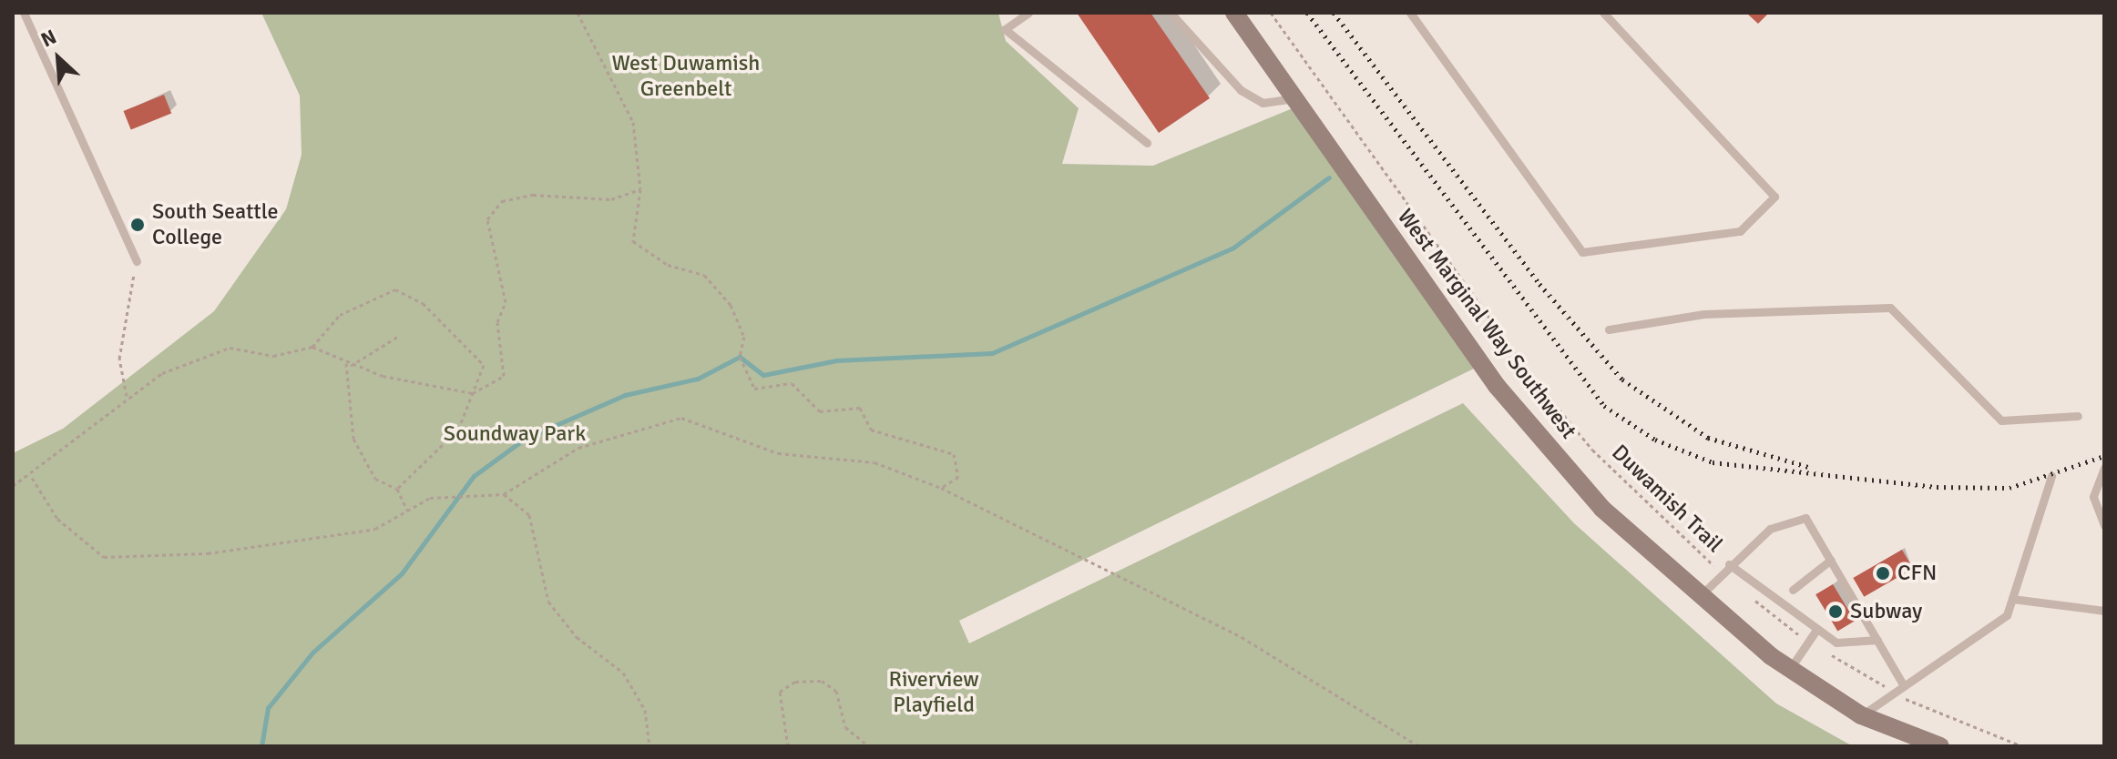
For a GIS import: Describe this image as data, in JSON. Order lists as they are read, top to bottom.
{
  "streets": {
    "main road": ["West Marginal Way Southwest"],
    "path": ["Duwamish Trail"]
  },
  "parks": ["West Duwamish Greenbelt", "Soundway Park", "Riverview Playfield"],
  "places": ["South Seattle College", "CFN", "Subway"],
  "north": "top left"
}
